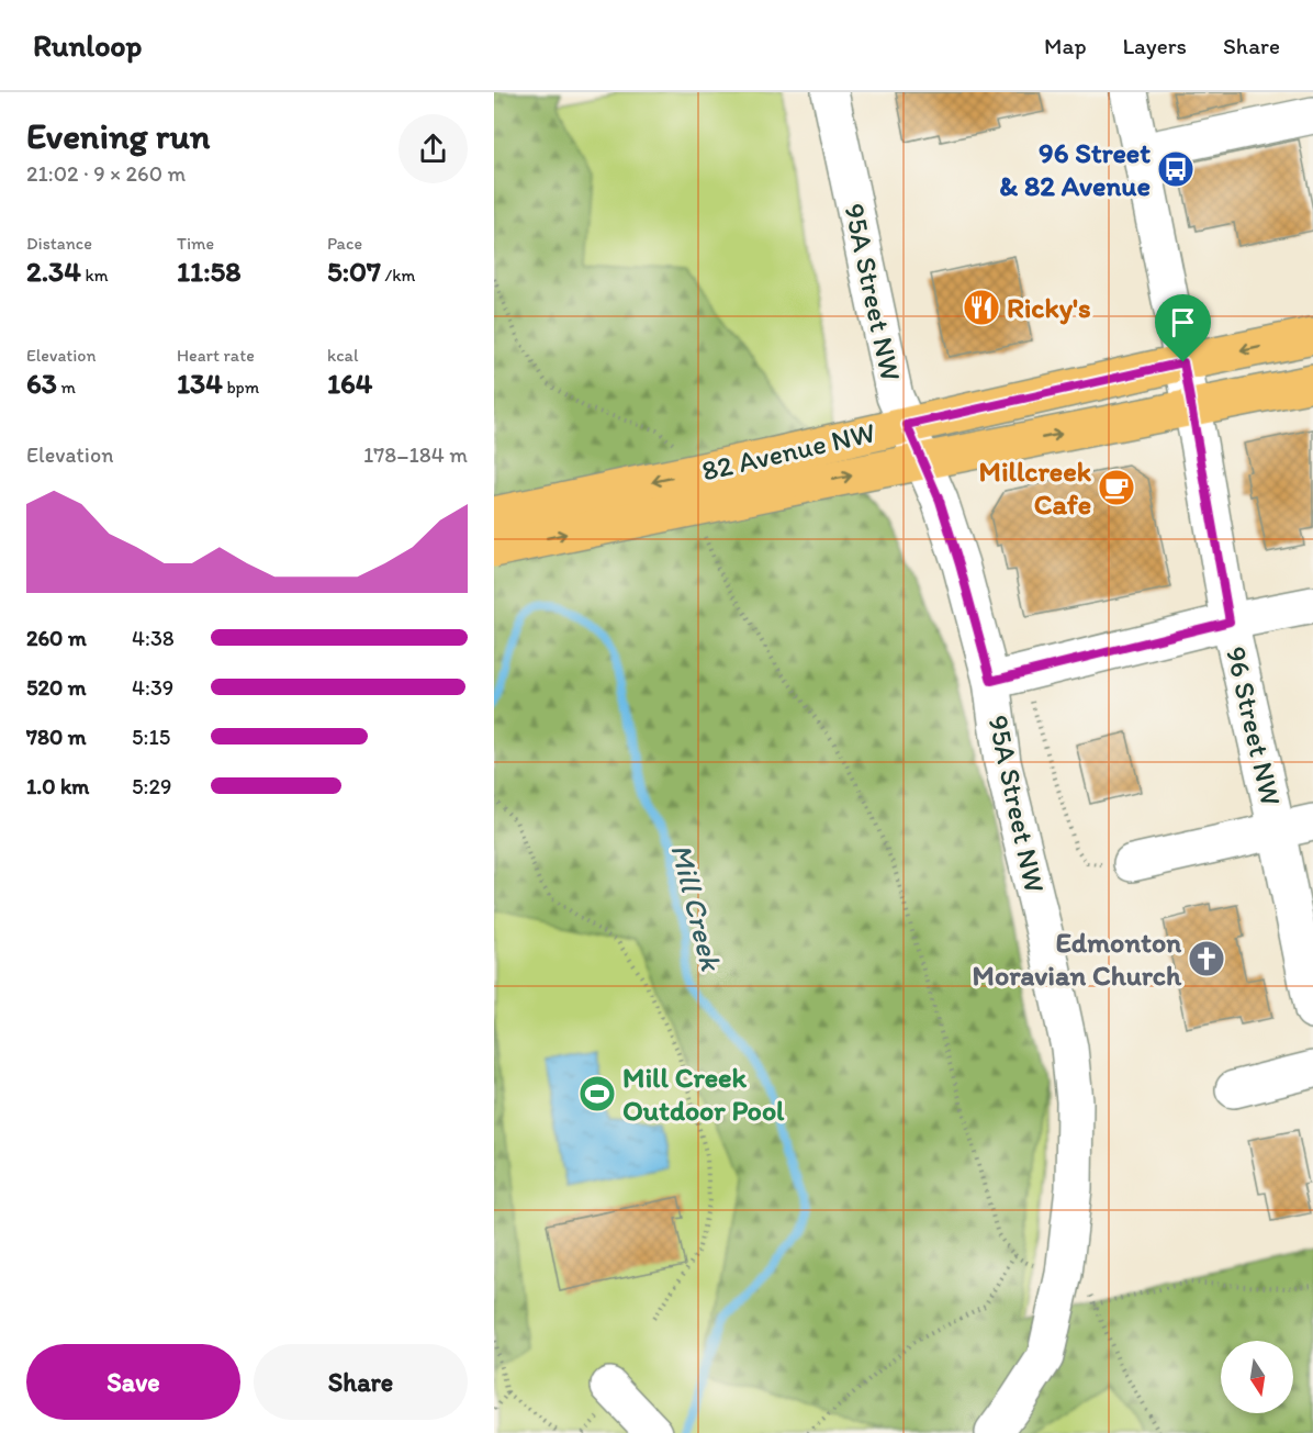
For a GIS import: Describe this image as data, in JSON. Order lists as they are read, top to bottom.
{
  "streets": {
    "main road": ["82 Avenue NW"],
    "street": ["95A Street NW", "96 Street NW"]
  },
  "crossings": [
    ["95A Street NW", "82 Avenue NW"],
    ["82 Avenue NW", "96 Street NW"]
  ],
  "water": ["Mill Creek"],
  "places": {
    "bus stop": ["96 Street & 82 Avenue"],
    "restaurant": ["Ricky's"],
    "cafe": ["Millcreek Cafe"],
    "church": ["Edmonton Moravian Church"],
    "sports": ["Mill Creek Outdoor Pool"]
  },
  "north": "bottom",
  "page": {
    "header": "Runloop",
    "nav": ["Map", "Layers", "Share"],
    "heading": ["Evening run", "21:02 · 9 × 260 m"],
    "stats": [
      ["Distance", "2.34 km"],
      ["Time", "11:58"],
      ["Pace", "5:07 /km"],
      ["Elevation", "63 m"],
      ["Heart rate", "134 bpm"],
      ["kcal", "164"]
    ],
    "chart": ["Elevation", "178–184 m"],
    "list": [
      {
        "name": "260 m",
        "note": "4:38"
      },
      {
        "name": "520 m",
        "note": "4:39"
      },
      {
        "name": "780 m",
        "note": "5:15"
      },
      {
        "name": "1.0 km",
        "note": "5:29"
      }
    ],
    "buttons": ["Save", "Share"]
  }
}
